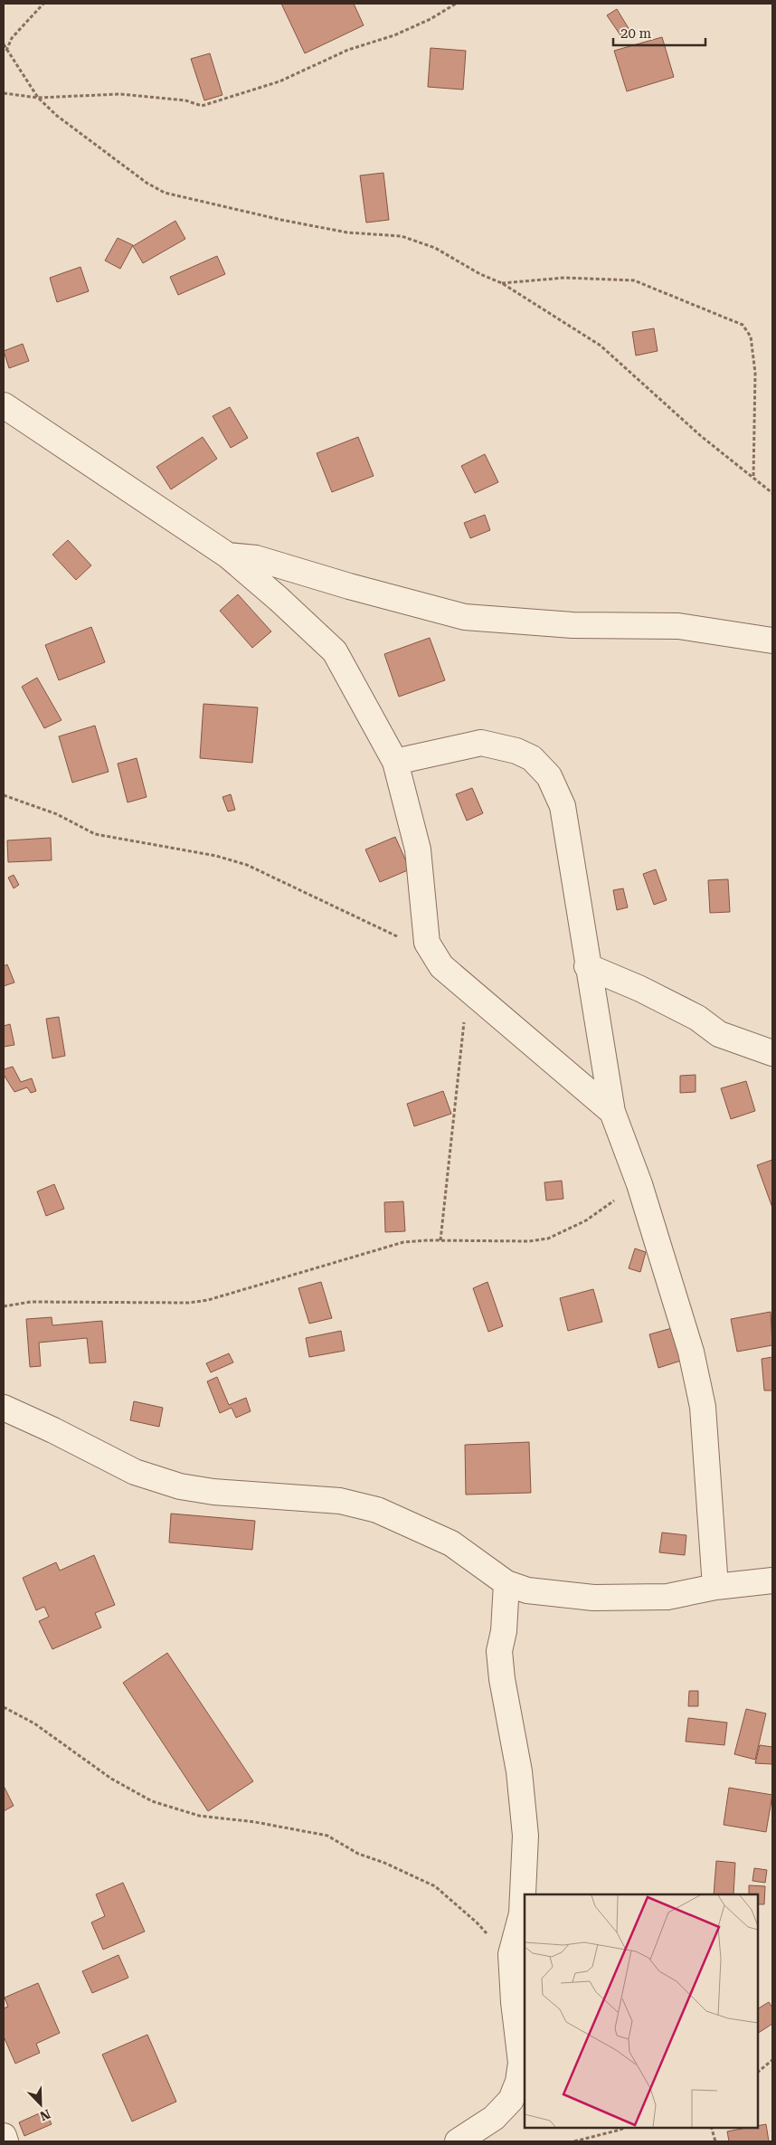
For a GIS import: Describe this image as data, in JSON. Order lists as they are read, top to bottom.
{
  "scale_bar": "20 m",
  "north": "bottom right"
}
